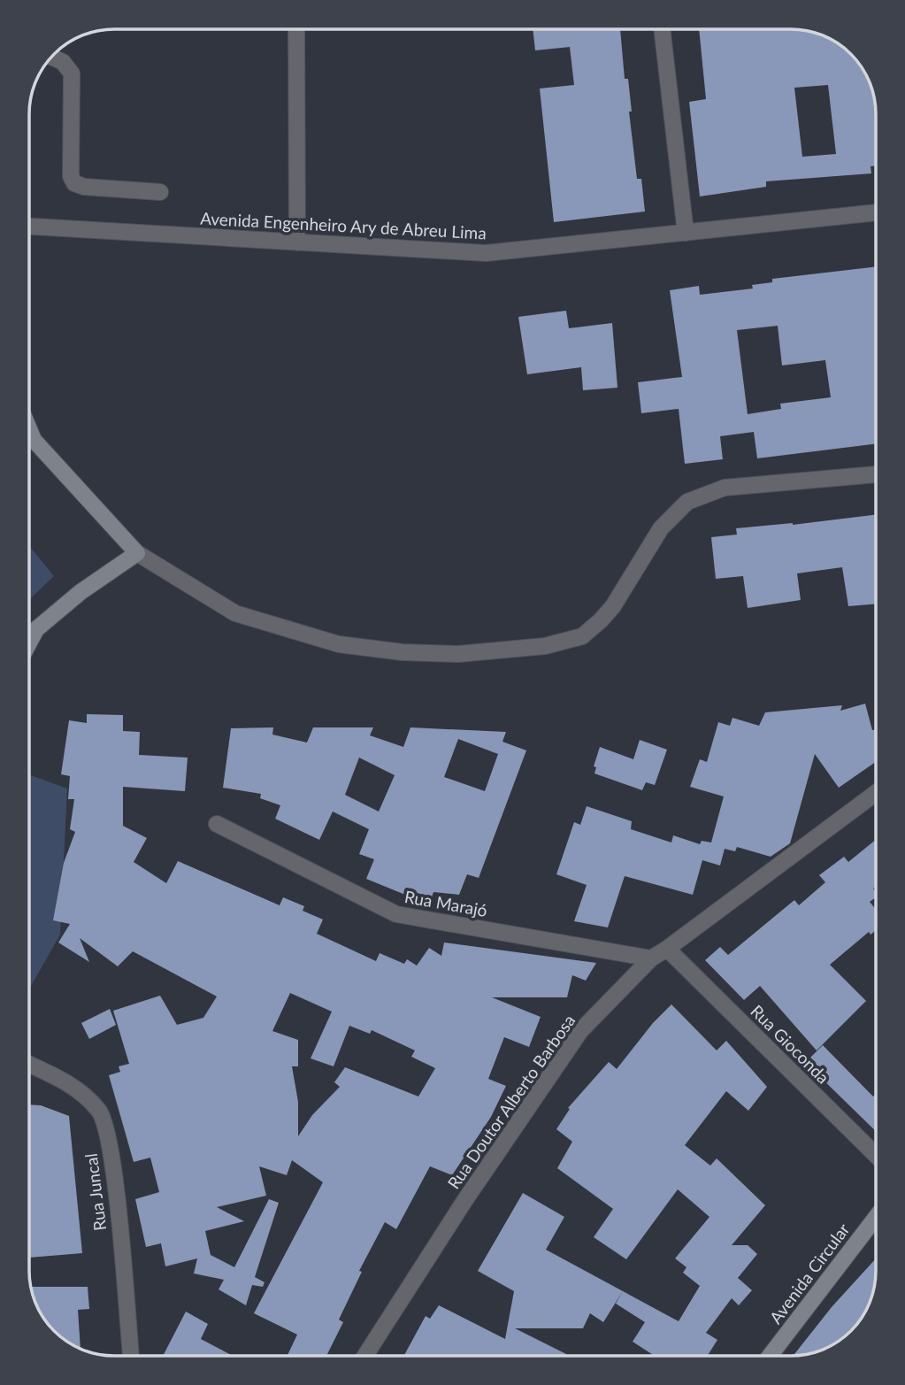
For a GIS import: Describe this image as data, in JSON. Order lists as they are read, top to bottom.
{
  "streets": {
    "street": [
      "Avenida Engenheiro Ary de Abreu Lima",
      "Rua Marajó",
      "Rua Gioconda",
      "Rua Doutor Alberto Barbosa",
      "Rua Juncal",
      "Avenida Circular"
    ]
  },
  "crossings": [
    ["Rua Marajó", "Rua Doutor Alberto Barbosa"],
    ["Rua Gioconda", "Rua Doutor Alberto Barbosa"]
  ]
}
